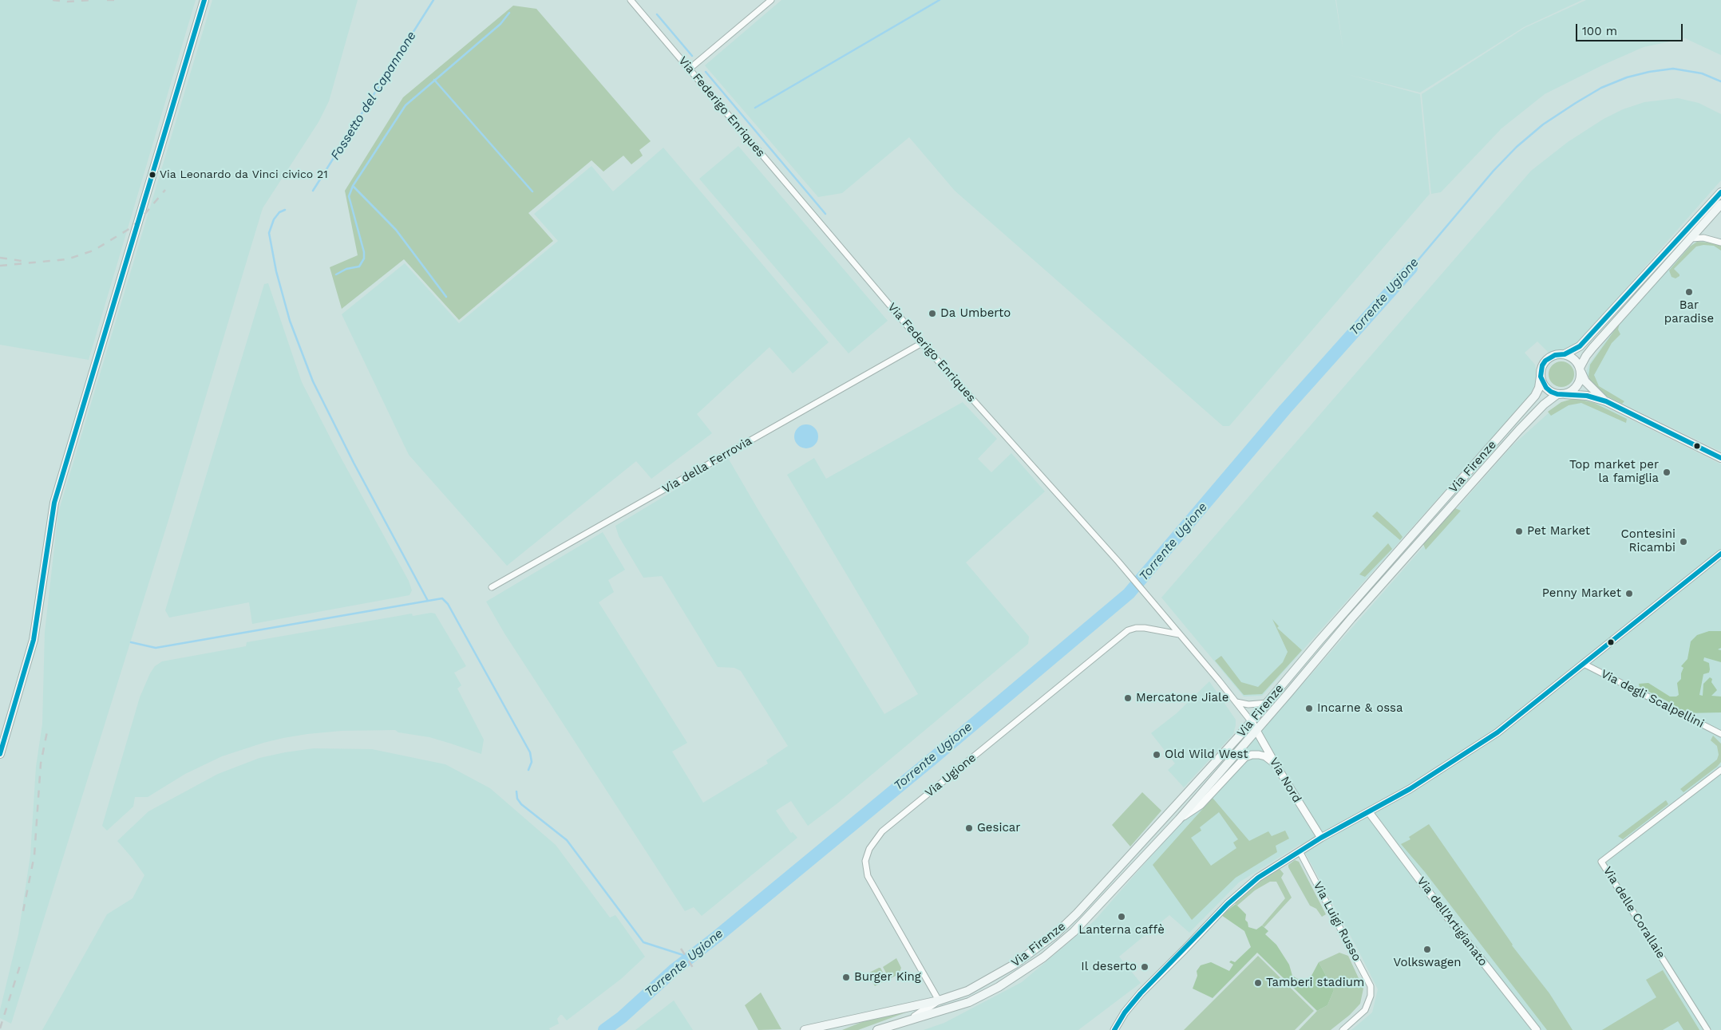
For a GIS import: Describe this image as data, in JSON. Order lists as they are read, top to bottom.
{
  "streets": {
    "main road": ["Via Firenze"],
    "street": [
      "Via Federigo Enriques",
      "Via della Ferrovia",
      "Via degli Scalpellini",
      "Via Ugione",
      "Via Nord",
      "Via delle Corallaie",
      "Via Luigi Russo",
      "Via dell'Artigianato"
    ]
  },
  "crossings": [
    ["Via Federigo Enriques", "Via della Ferrovia"],
    ["Via Federigo Enriques", "Via Firenze"],
    ["Via Federigo Enriques", "Via Ugione"],
    ["Via Federigo Enriques", "Via Nord"],
    ["Via Firenze", "Via Ugione"],
    ["Via Firenze", "Via Nord"]
  ],
  "water": ["Fossetto del Capannone", "Torrente Ugione"],
  "places": [
    "Via Leonardo da Vinci civico 21",
    "Bar paradise",
    "Da Umberto",
    "Top market per la famiglia",
    "Pet Market",
    "Contesini Ricambi",
    "Penny Market",
    "Mercatone Jiale",
    "Incarne & ossa",
    "Old Wild West",
    "Gesicar",
    "Lanterna caffè",
    "Volkswagen",
    "Il deserto",
    "Burger King",
    "Tamberi stadium"
  ],
  "scale_bar": "100 m"
}
